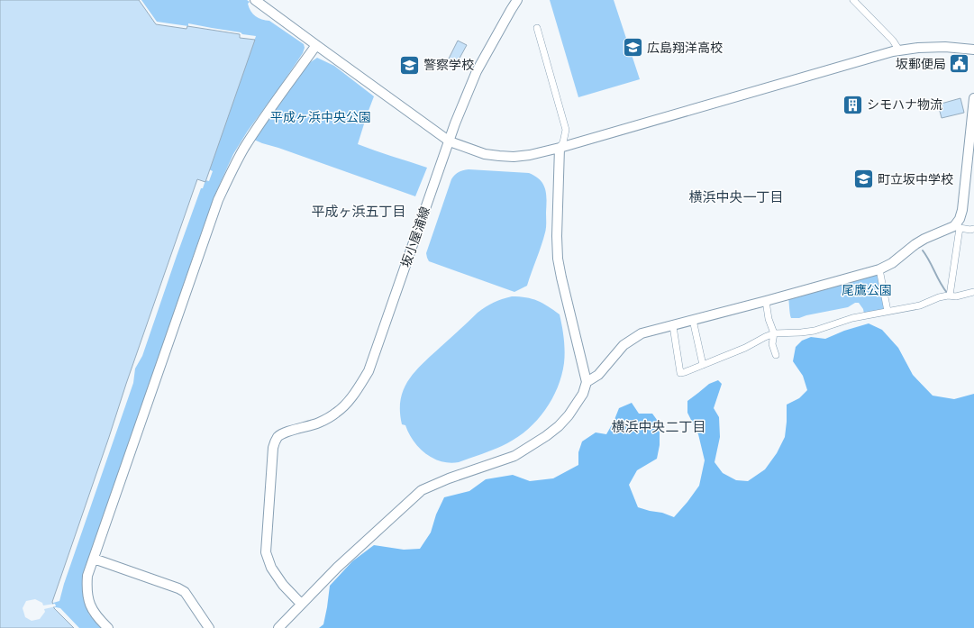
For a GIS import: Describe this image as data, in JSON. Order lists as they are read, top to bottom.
{
  "streets": {
    "street": ["坂小屋浦線"]
  },
  "districts": ["横浜中央一丁目", "平成ヶ浜五丁目", "横浜中央二丁目"],
  "parks": ["平成ヶ浜中央公園", "尾鷹公園"],
  "places": {
    "school or university": ["広島翔洋高校", "警察学校", "町立坂中学校"],
    "public building": ["坂郵便局"],
    "building": ["シモハナ物流"]
  }
}
